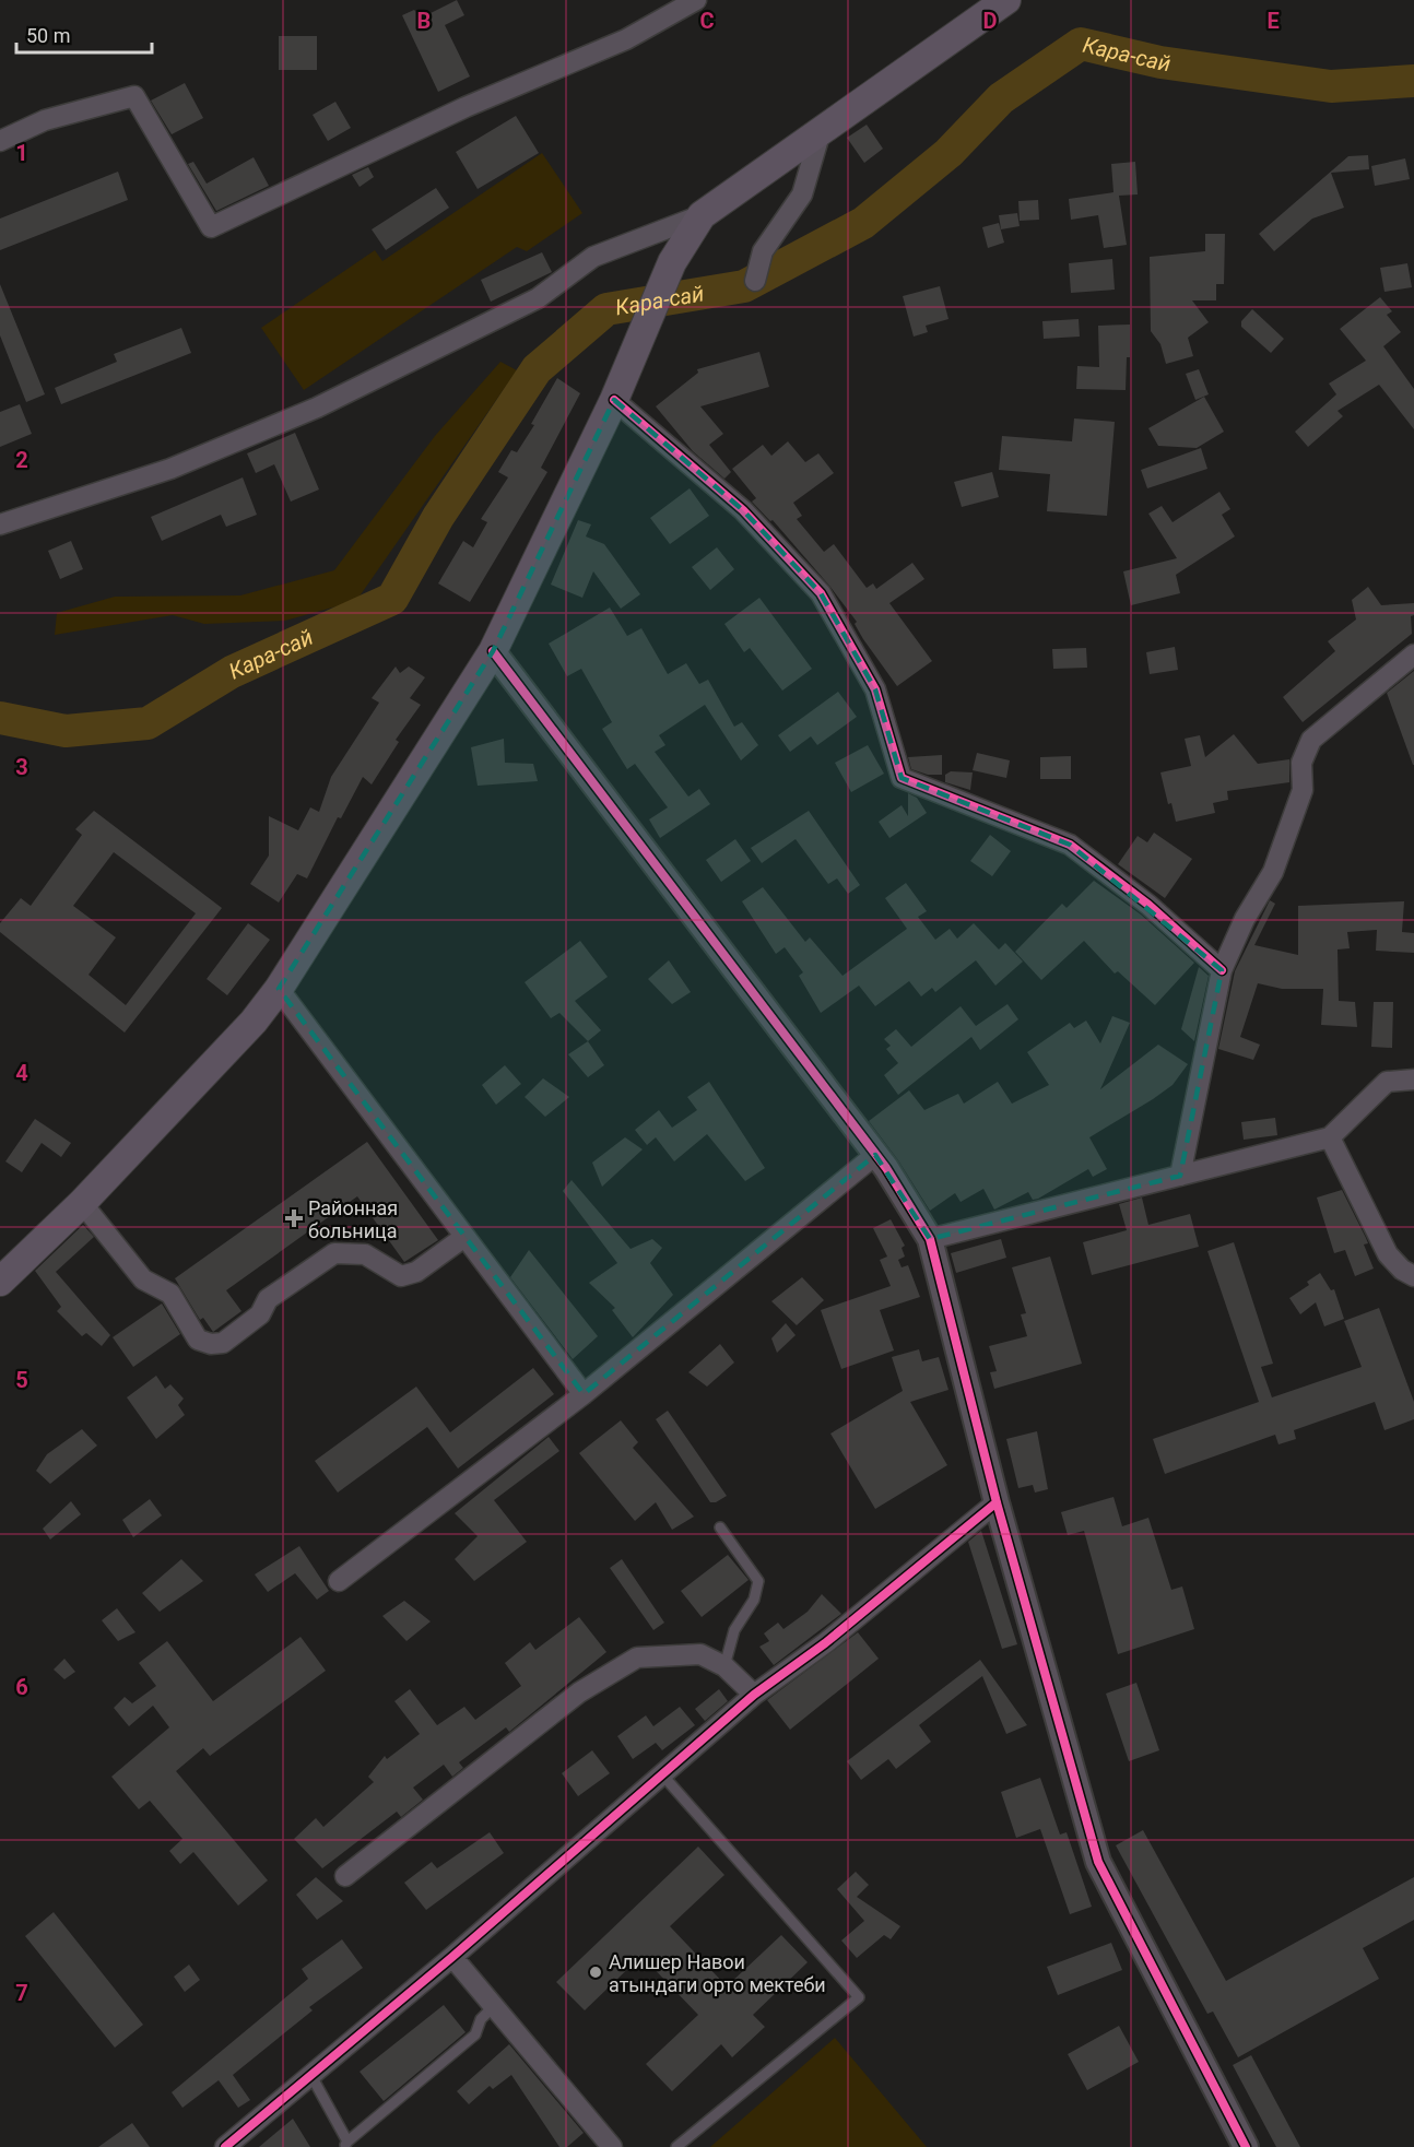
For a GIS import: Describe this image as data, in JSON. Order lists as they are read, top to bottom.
{
  "water": ["Кара-сай"],
  "places": {
    "health": ["Районная больница"],
    "other": ["Алишер Навои атындаги орто мектеби"]
  },
  "scale_bar": "50 m",
  "grid": {
    "columns": [
      "B",
      "C",
      "D",
      "E"
    ],
    "rows": [
      "1",
      "2",
      "3",
      "4",
      "5",
      "6",
      "7"
    ]
  }
}
